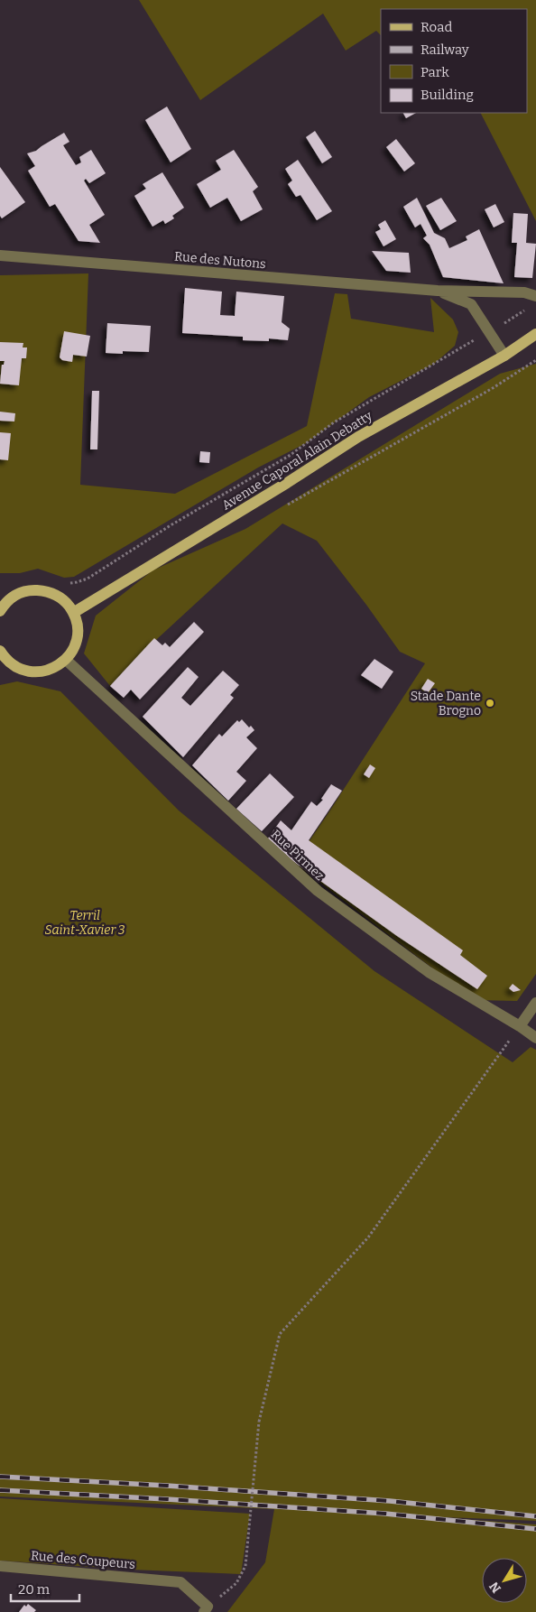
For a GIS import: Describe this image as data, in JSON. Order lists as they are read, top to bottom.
{
  "streets": {
    "main road": ["Avenue Caporal Alain Debatty"],
    "street": ["Rue des Nutons", "Rue Pirmez", "Rue des Coupeurs"]
  },
  "crossings": [
    ["Rue des Nutons", "Avenue Caporal Alain Debatty"]
  ],
  "parks": ["Terril Saint-Xavier 3"],
  "places": ["Stade Dante Brogno"],
  "legend": [
    "Road",
    "Railway",
    "Park",
    "Building"
  ],
  "scale_bar": "20 m",
  "north": "bottom left"
}
